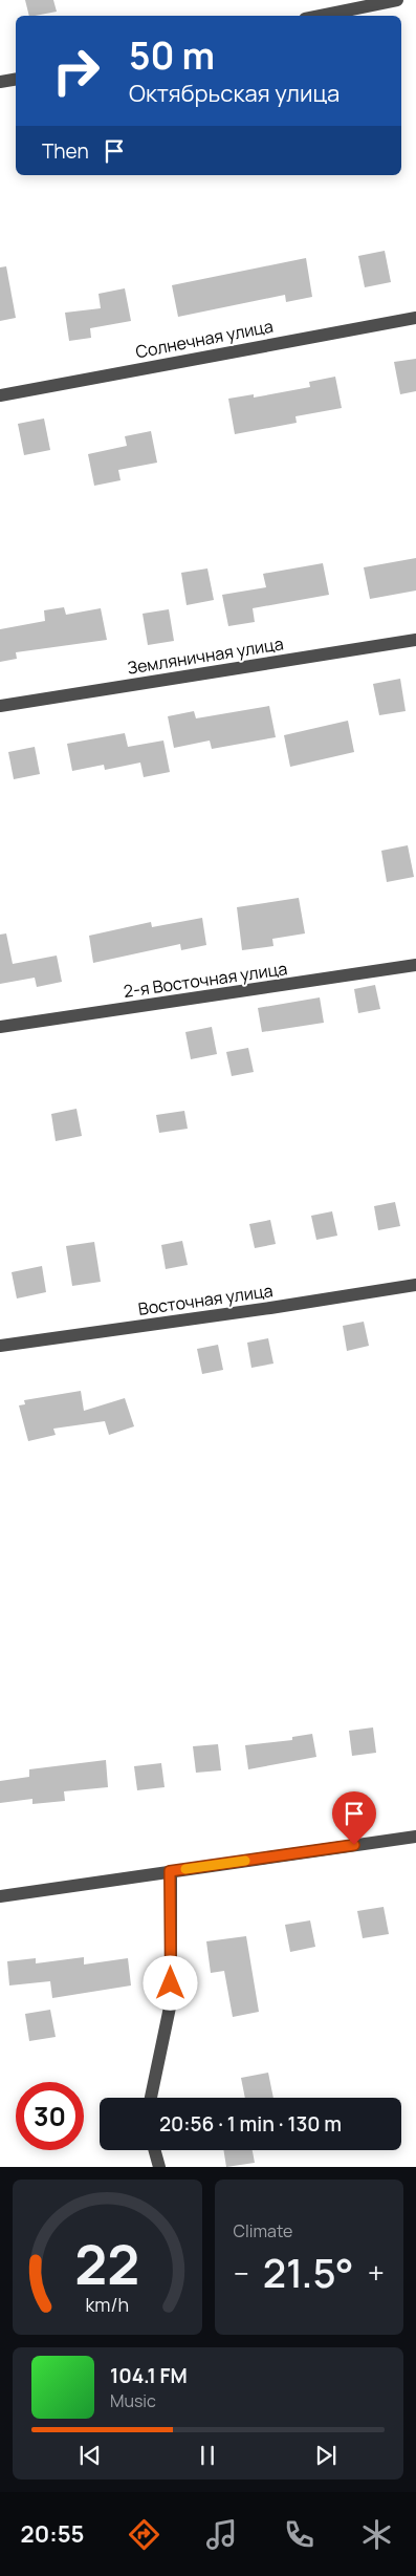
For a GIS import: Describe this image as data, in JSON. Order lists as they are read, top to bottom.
{
  "streets": {
    "street": [
      "Солнечная улица",
      "Земляничная улица",
      "2-я Восточная улица",
      "Восточная улица"
    ]
  },
  "page": {
    "turn": ["50 m", "Октябрьская улица"],
    "then": "Then",
    "limit": "30",
    "trip": "20:56 · 1 min · 130 m",
    "tile": "Climate",
    "heat": ["−", "21.5°", "+"],
    "song": ["104.1 FM", "Music"],
    "tabs": "20:55",
    "gauge": ["22", "km/h"]
  }
}
